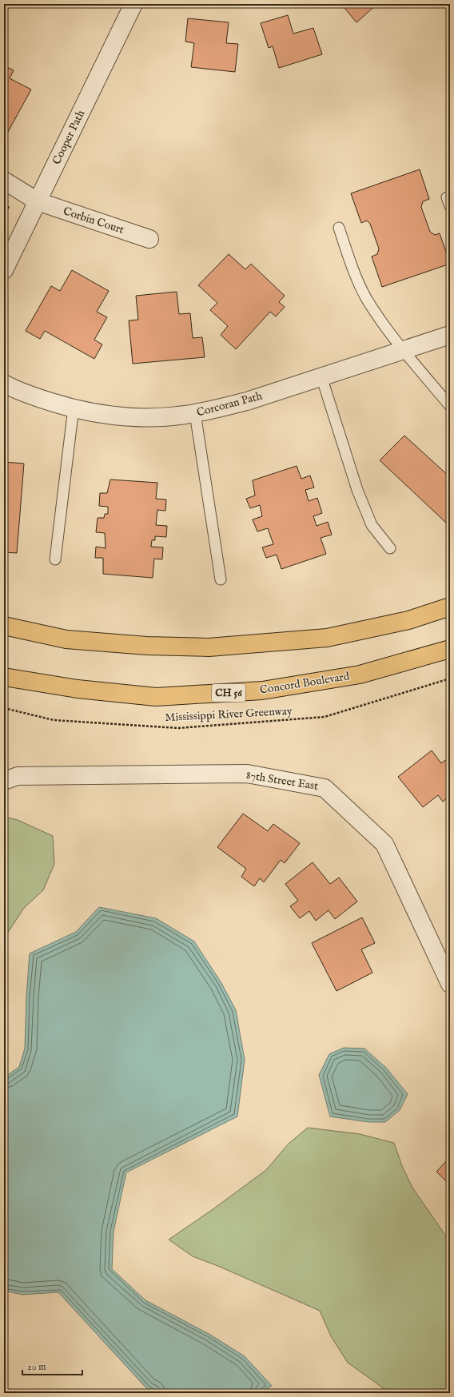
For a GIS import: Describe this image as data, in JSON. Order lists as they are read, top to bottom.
{
  "streets": {
    "main road": ["Concord Boulevard", "CH 56"],
    "street": [
      "Cooper Path",
      "Corbin Court",
      "Corcoran Path",
      "87th Street East"
    ],
    "path": ["Mississippi River Greenway"]
  },
  "crossings": [
    ["Cooper Path", "Corbin Court"]
  ],
  "scale_bar": "20 m"
}
